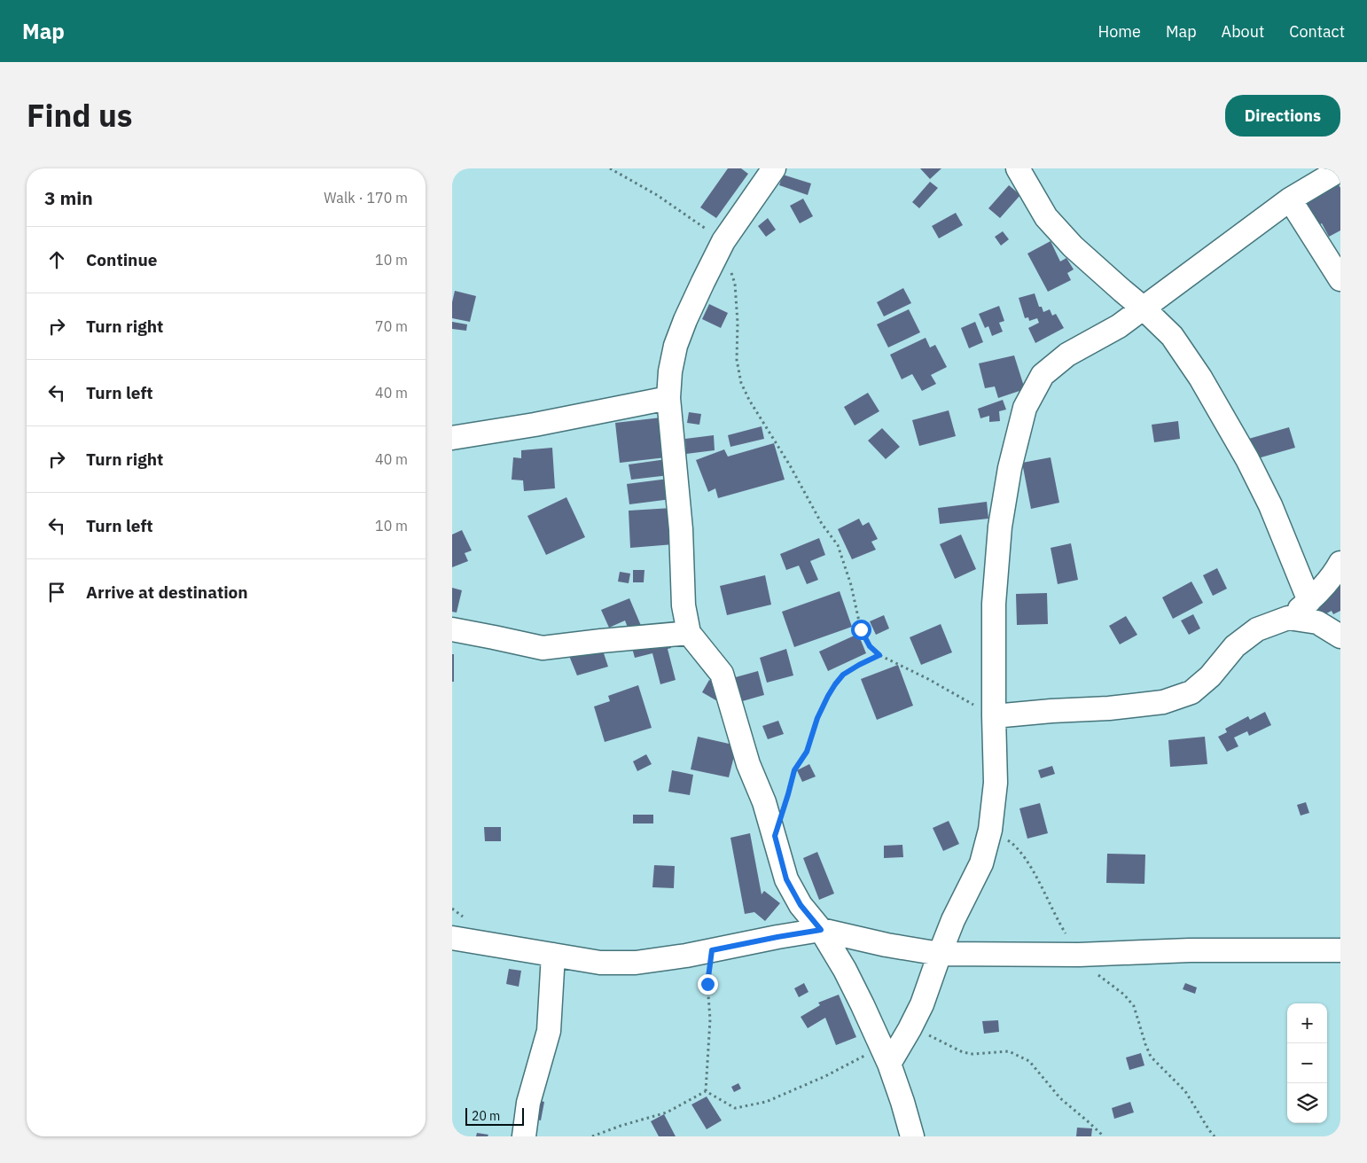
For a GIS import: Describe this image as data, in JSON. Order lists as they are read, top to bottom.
{
  "scale_bar": "20 m",
  "page": {
    "header": "Map",
    "nav": [
      "Home",
      "Map",
      "About",
      "Contact"
    ],
    "title": "Find us",
    "buttons": "Directions",
    "heading": ["3 min", "Walk · 170 m"],
    "list": [
      ["Continue", "10 m"],
      ["Turn right", "70 m"],
      ["Turn left", "40 m"],
      ["Turn right", "40 m"],
      ["Turn left", "10 m"],
      "Arrive at destination"
    ],
    "map_buttons": ["+", "−"],
    "scale": "20 m"
  }
}
